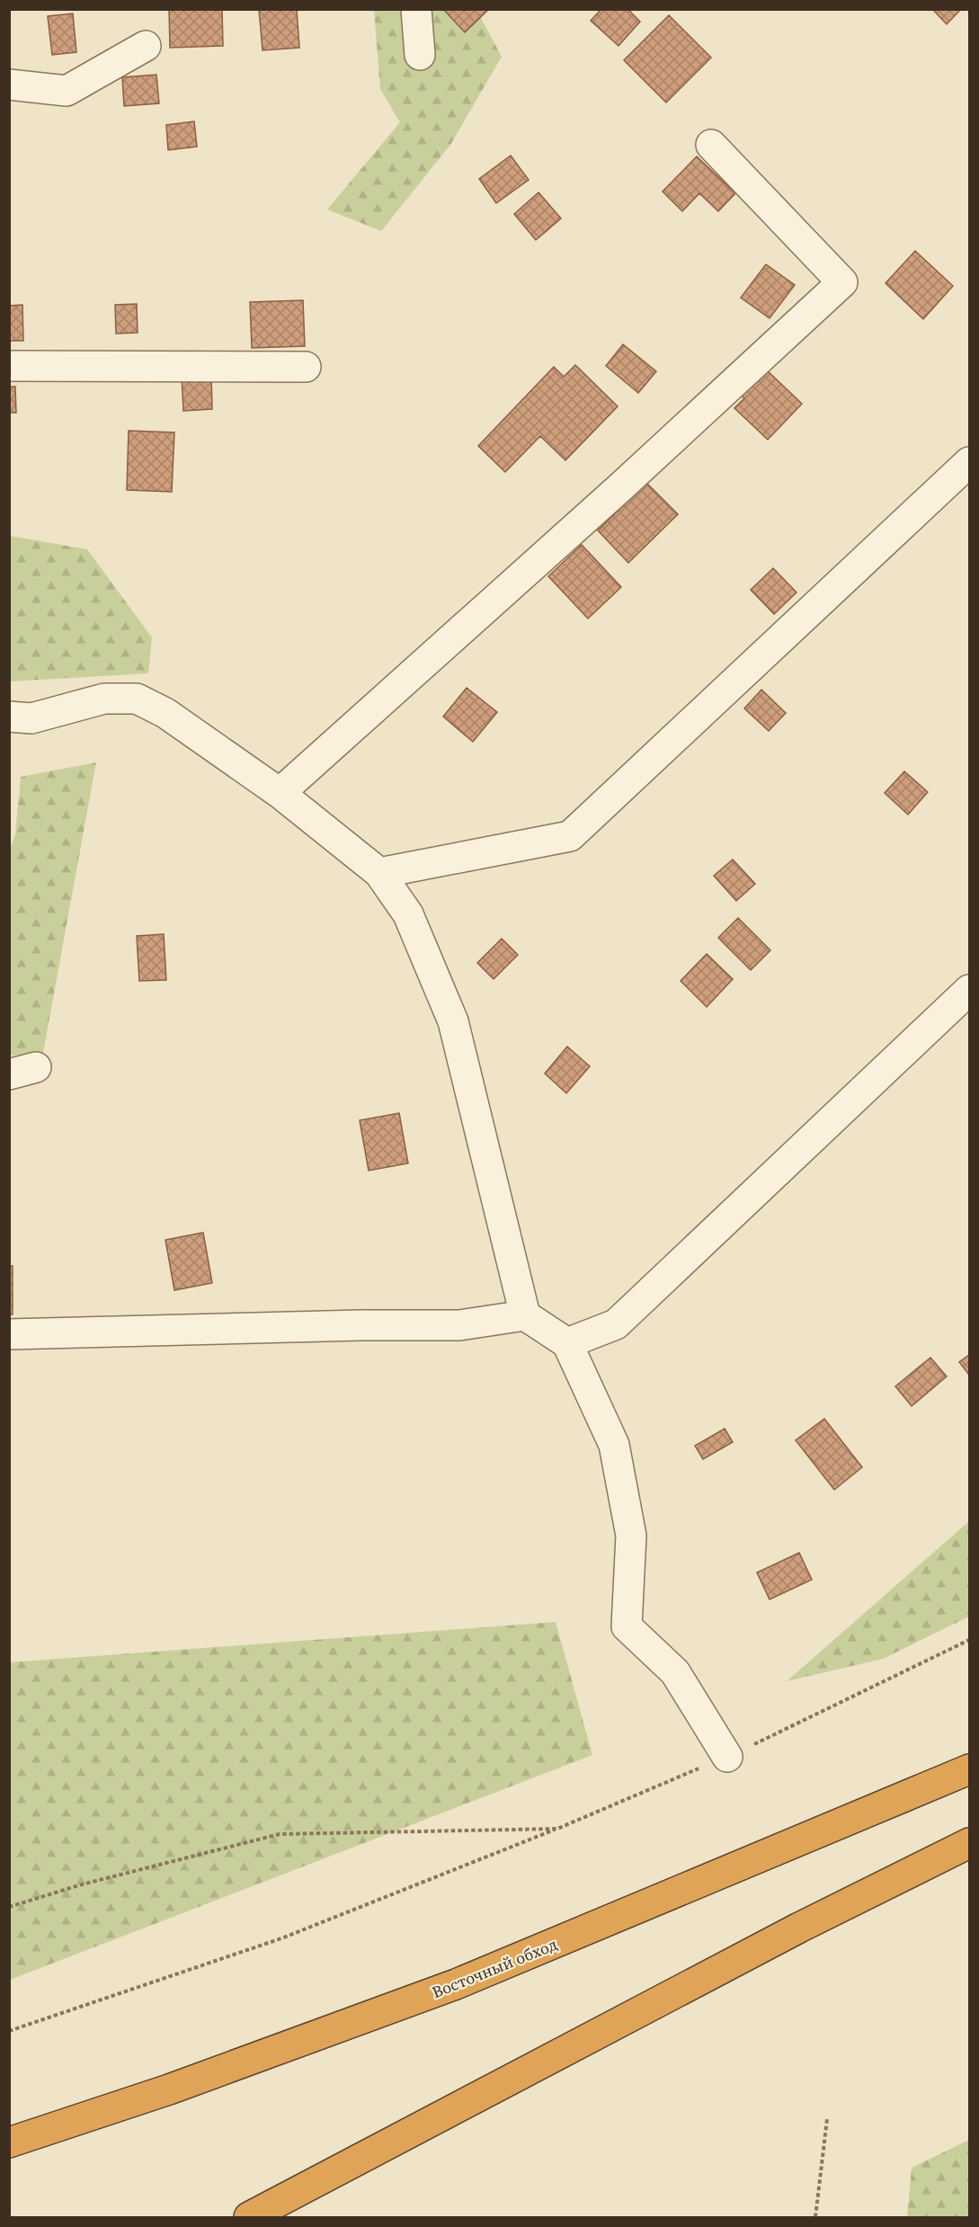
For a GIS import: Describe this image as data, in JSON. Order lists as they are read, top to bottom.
{
  "streets": {
    "highway": ["Восточный обход"]
  }
}
